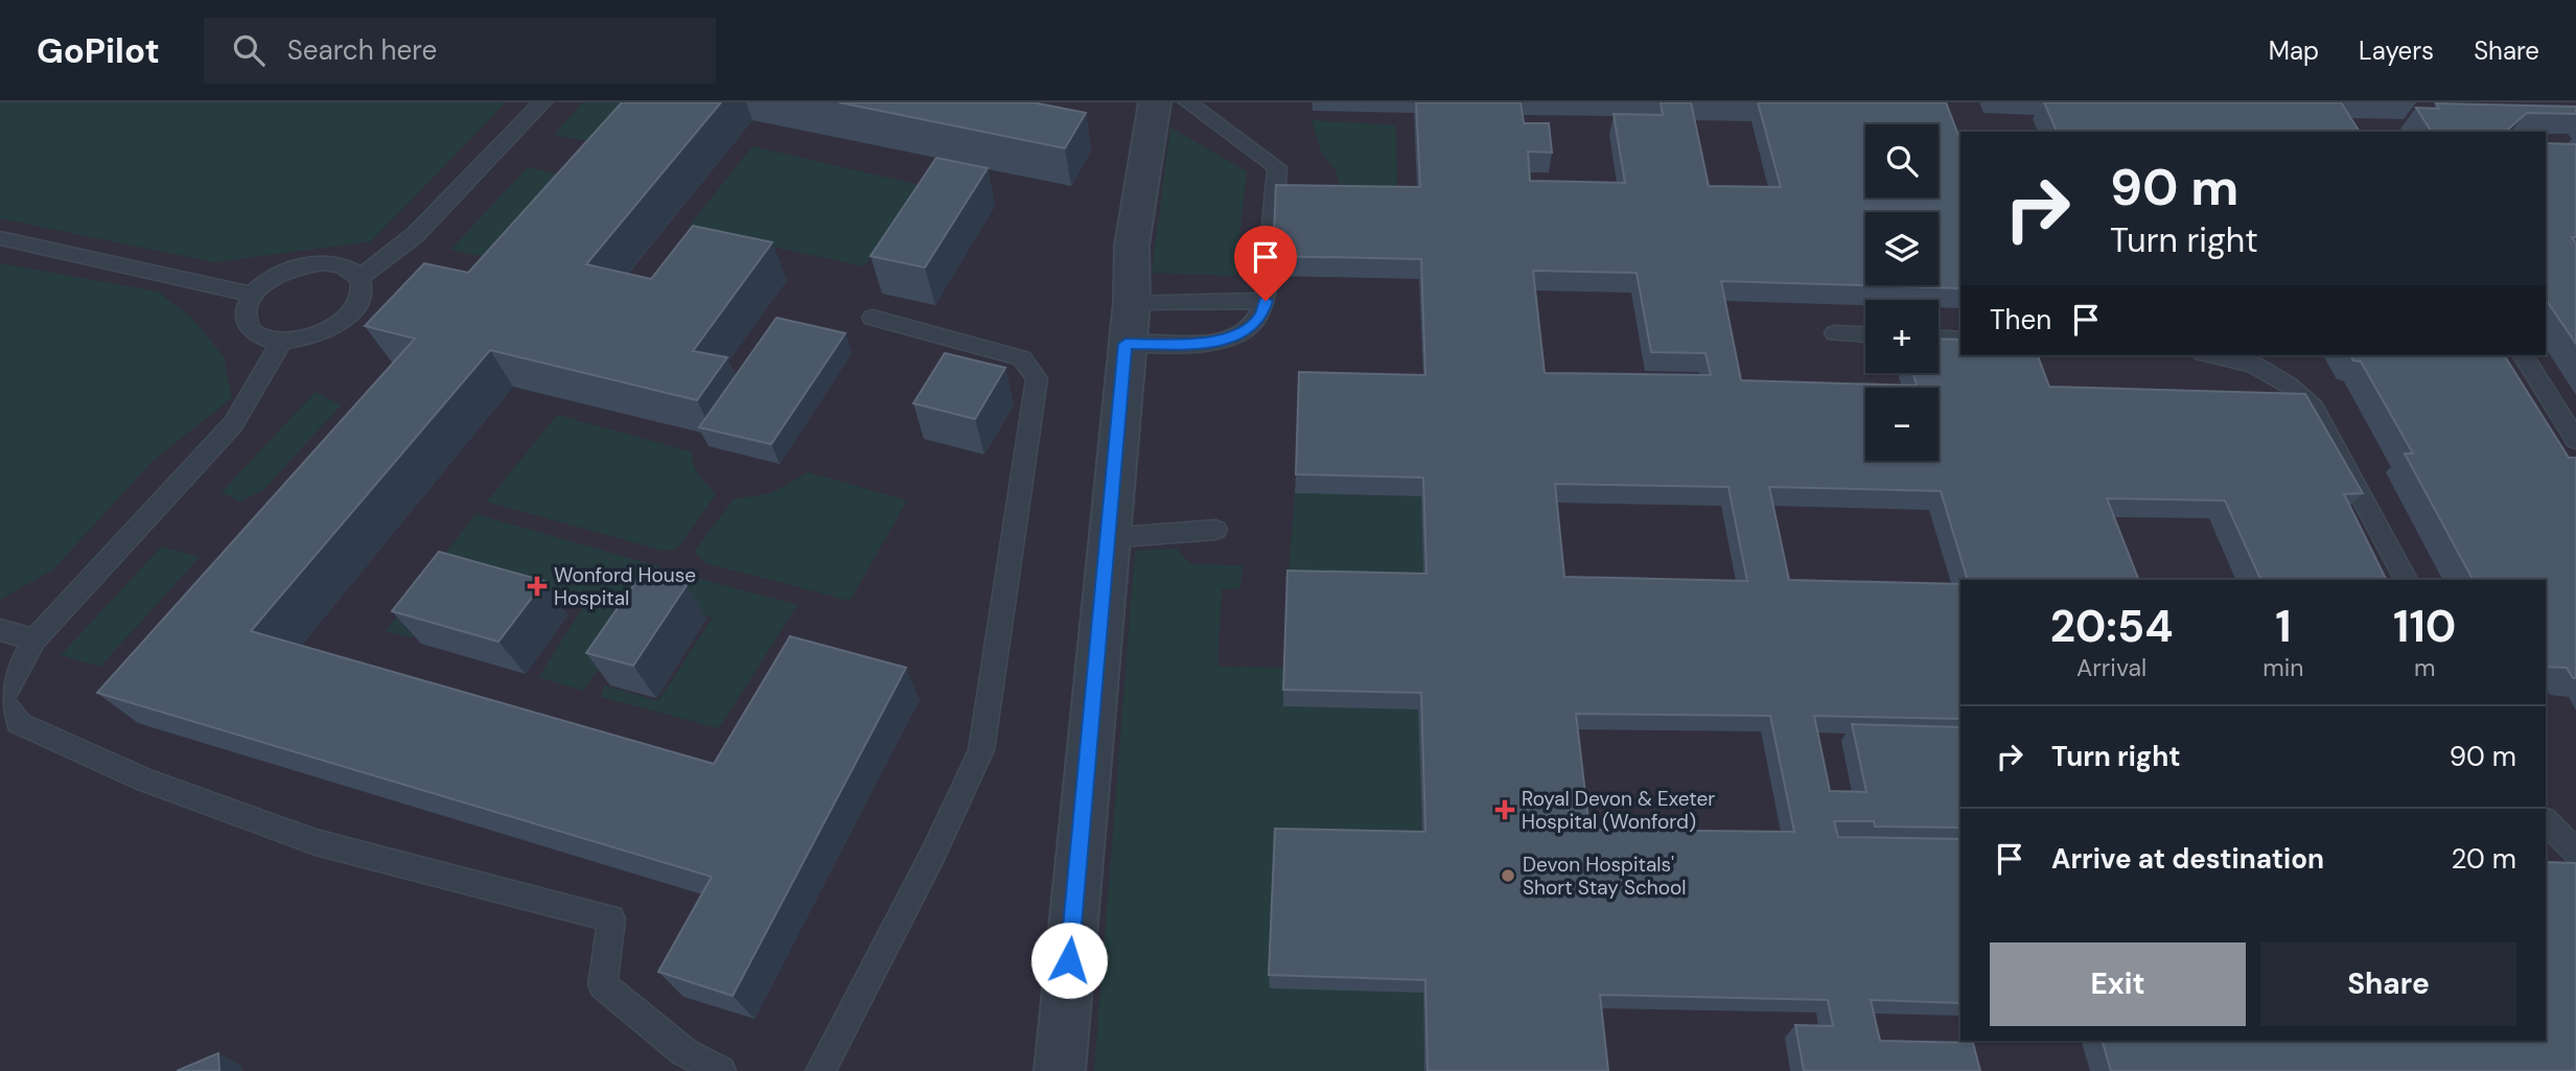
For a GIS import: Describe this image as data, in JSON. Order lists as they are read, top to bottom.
{
  "places": {
    "health": ["Wonford House Hospital", "Royal Devon & Exeter Hospital (Wonford)"],
    "other": ["Devon Hospitals' Short Stay School"]
  },
  "page": {
    "header": "GoPilot",
    "search": "Search here",
    "nav": ["Map", "Layers", "Share"],
    "map_buttons": ["+", "−"],
    "turn": ["90 m", "Turn right"],
    "then": "Then",
    "eta": [
      "20:54",
      "Arrival",
      "1",
      "min",
      "110",
      "m"
    ],
    "list": [
      {
        "name": "Turn right",
        "value": "90 m"
      },
      {
        "name": "Arrive at destination",
        "value": "20 m"
      }
    ],
    "buttons": ["Exit", "Share"]
  }
}
